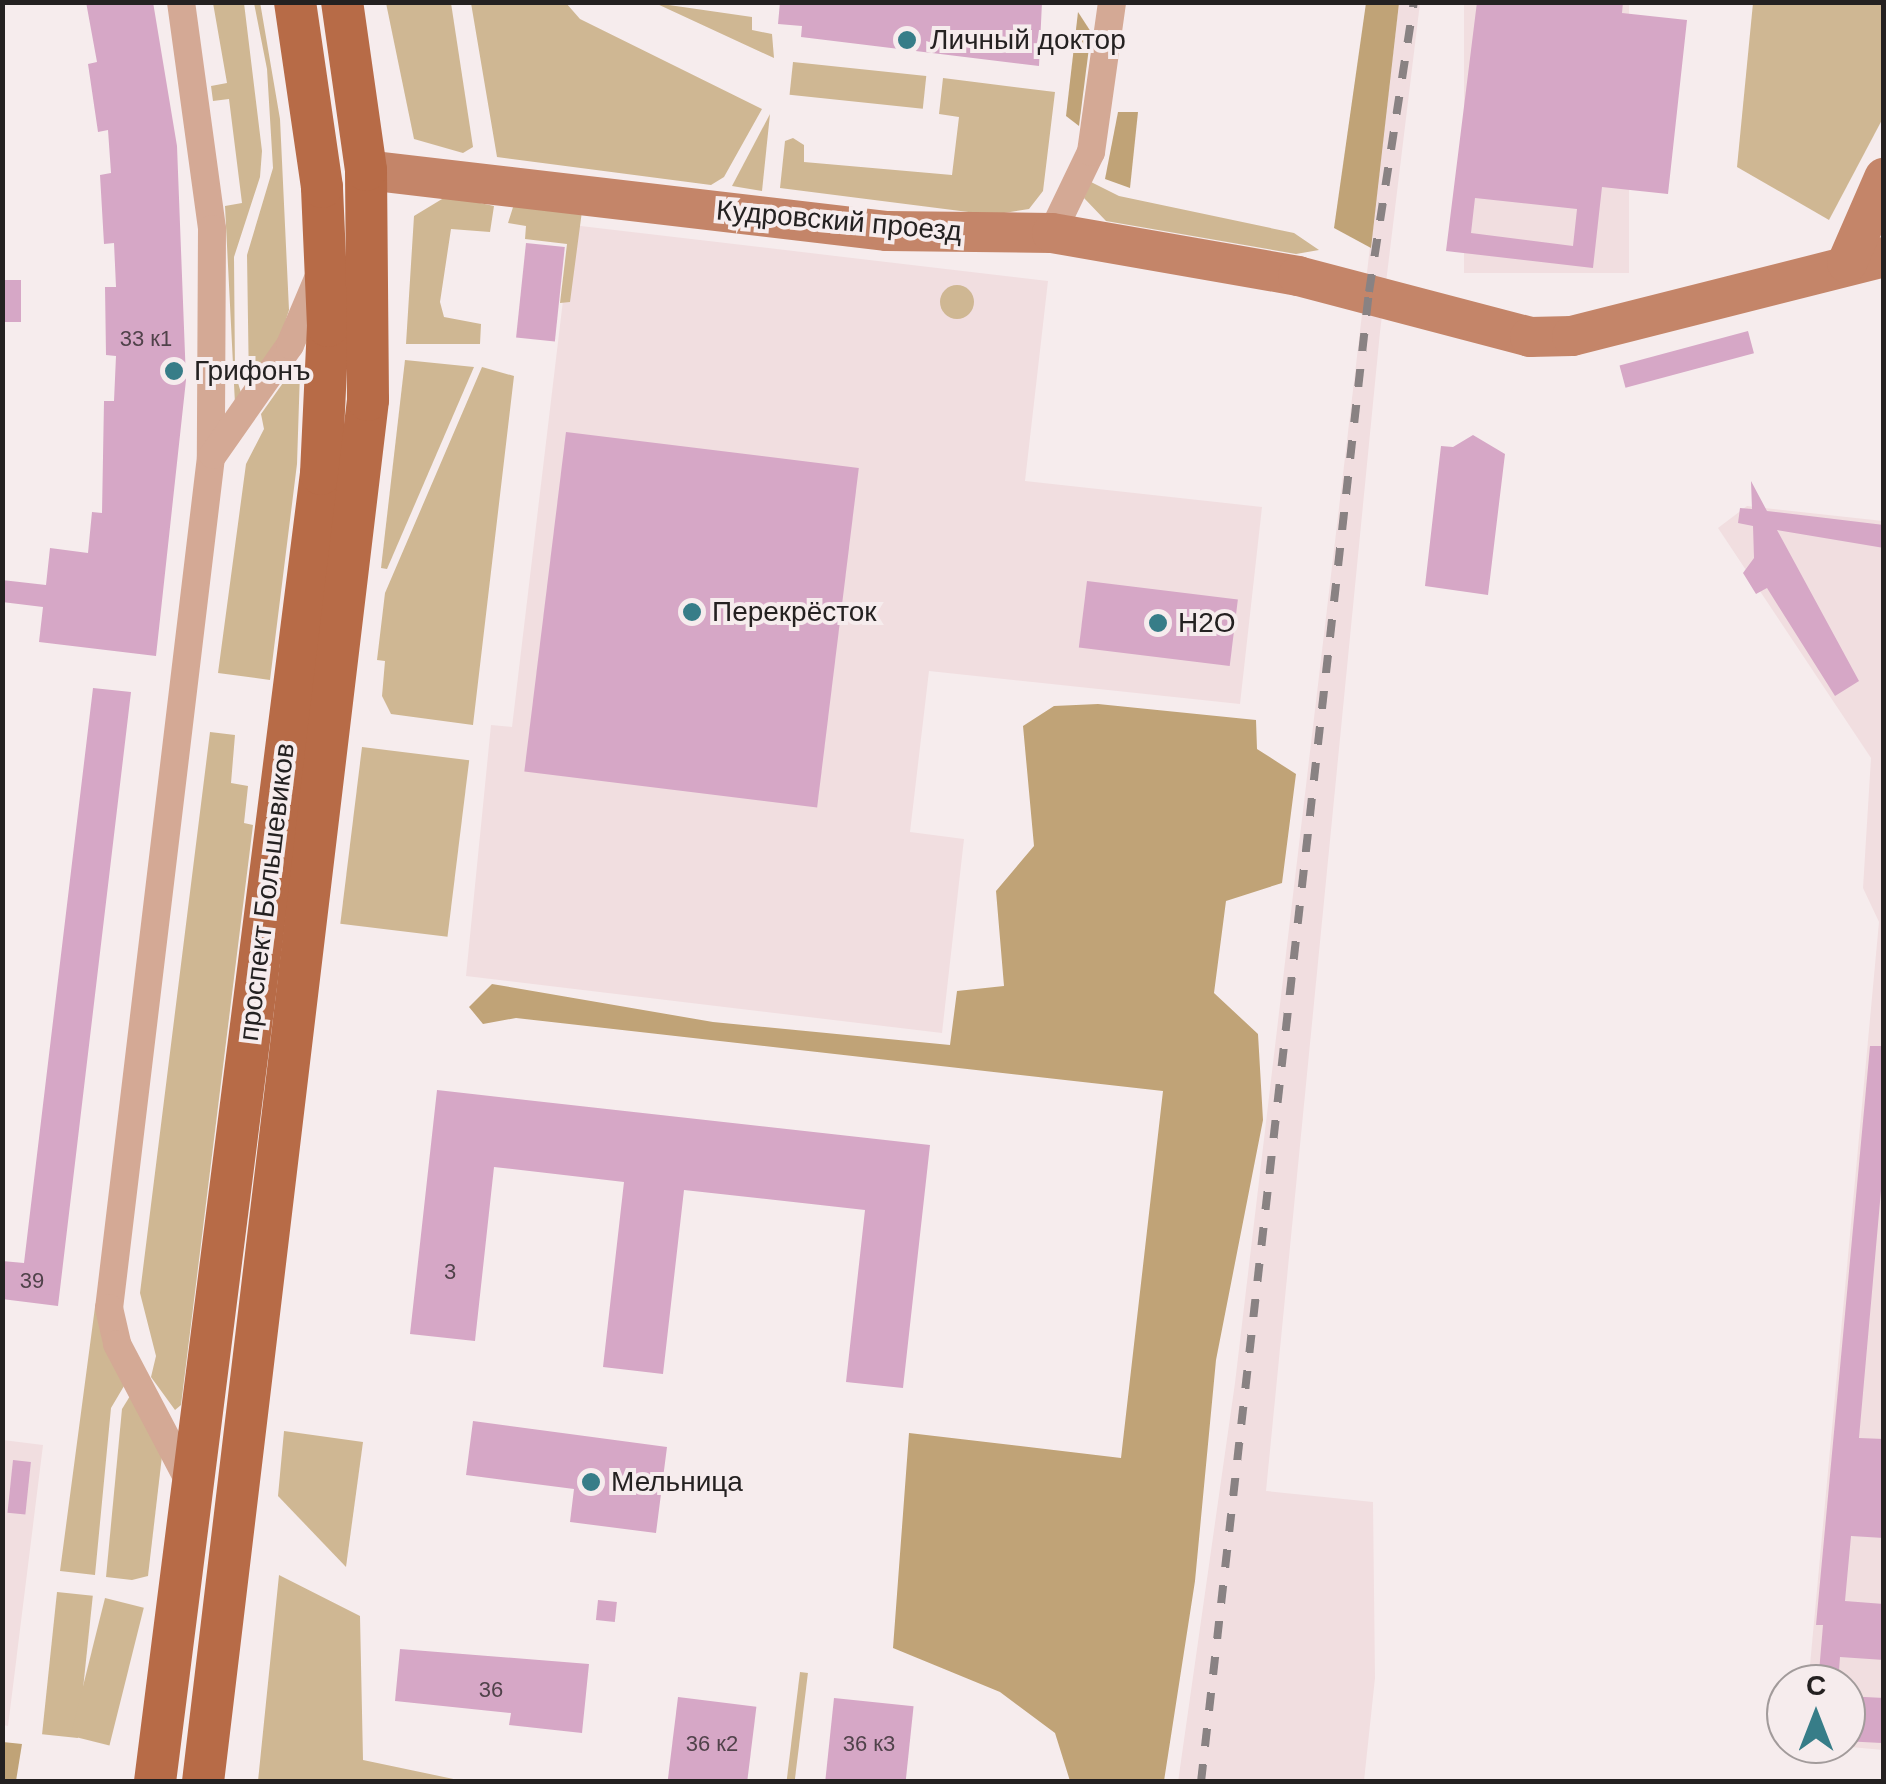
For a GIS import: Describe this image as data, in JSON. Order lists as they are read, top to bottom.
{
  "streets": {
    "main road": ["проспект Большевиков"],
    "street": ["Кудровский проезд"]
  },
  "crossings": [
    ["Кудровский проезд", "проспект Большевиков"]
  ],
  "places": [
    "Личный доктор",
    "Грифонъ",
    "Перекрёсток",
    "H2O",
    "Мельница"
  ],
  "house_numbers": [
    "33 к1",
    "3",
    "39",
    "36",
    "36 к2",
    "36 к3"
  ],
  "north": "top"
}
